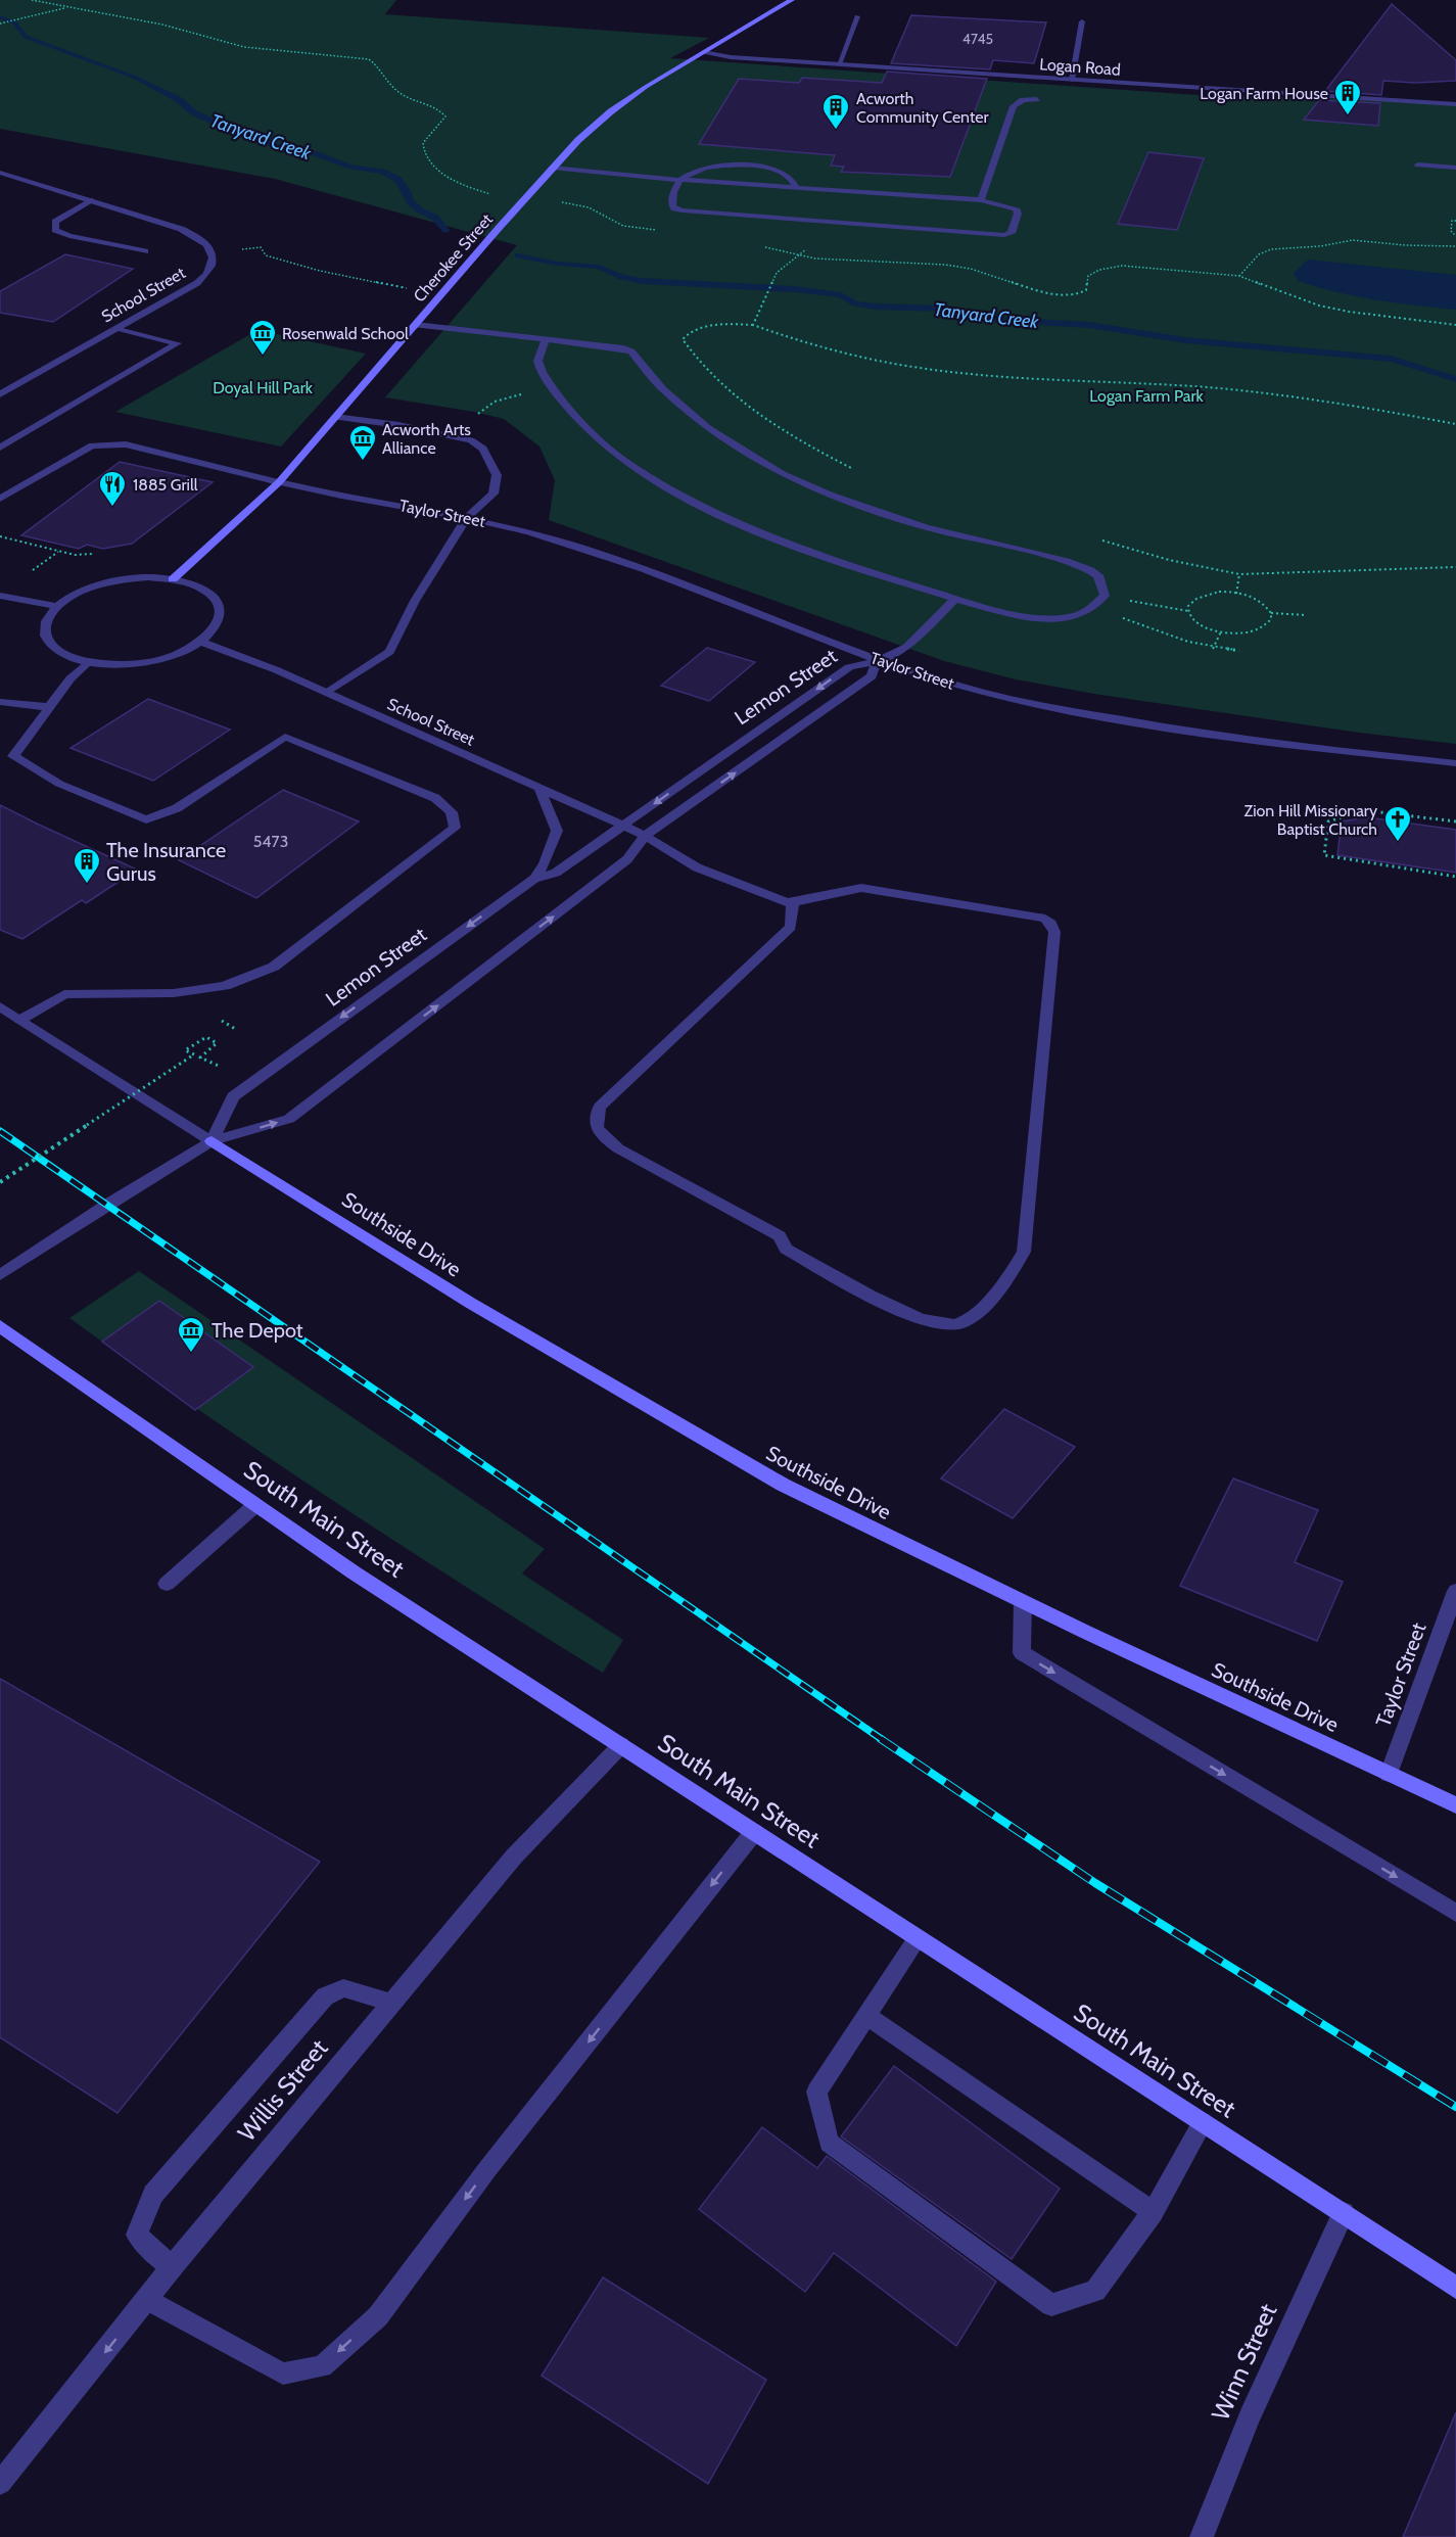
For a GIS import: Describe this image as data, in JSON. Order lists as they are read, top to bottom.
{
  "streets": {
    "street": [
      "Logan Road",
      "Cherokee Street",
      "School Street",
      "Taylor Street",
      "Lemon Street",
      "Southside Drive",
      "South Main Street",
      "Willis Street",
      "Winn Street"
    ]
  },
  "crossings": [
    ["Logan Road", "Cherokee Street"],
    ["Cherokee Street", "Taylor Street"],
    ["School Street", "Lemon Street"],
    ["Taylor Street", "Lemon Street"],
    ["Taylor Street", "Southside Drive"],
    ["Lemon Street", "Southside Drive"],
    ["South Main Street", "Willis Street"],
    ["South Main Street", "Winn Street"]
  ],
  "water": ["Tanyard Creek"],
  "parks": ["Doyal Hill Park", "Logan Farm Park"],
  "places": {
    "building": ["Logan Farm House", "Acworth Community Center", "The Insurance Gurus"],
    "museum": ["Rosenwald School", "Acworth Arts Alliance", "The Depot"],
    "restaurant": ["1885 Grill"],
    "church": ["Zion Hill Missionary Baptist Church"]
  },
  "house_numbers": ["4745", "5473"]
}
